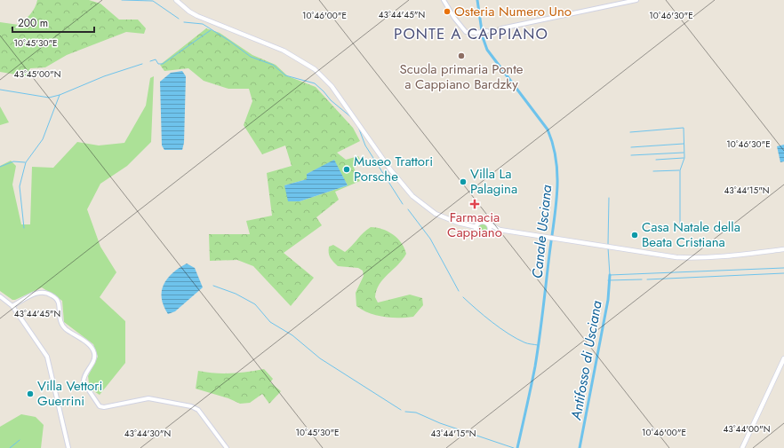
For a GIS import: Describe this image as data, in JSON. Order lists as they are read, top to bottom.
{
  "districts": ["PONTE A CAPPIANO"],
  "water": ["Canale Usciana", "Antifosso di Usciana"],
  "places": {
    "other": [
      "Osteria Numero Uno",
      "Scuola primaria Ponte a Cappiano Bardzky",
      "Museo Trattori Porsche",
      "Villa La Palagina",
      "Casa Natale della Beata Cristiana",
      "Villa Vettori Guerrini"
    ],
    "health": ["Farmacia Cappiano"]
  },
  "scale_bar": "200 m",
  "coordinates": [
    "43°44'45\"N",
    "10°46'00\"E",
    "10°46'30\"E",
    "10°45'30\"E",
    "43°45'00\"N",
    "43°44'15\"N",
    "43°44'00\"N",
    "43°44'30\"N"
  ]
}
